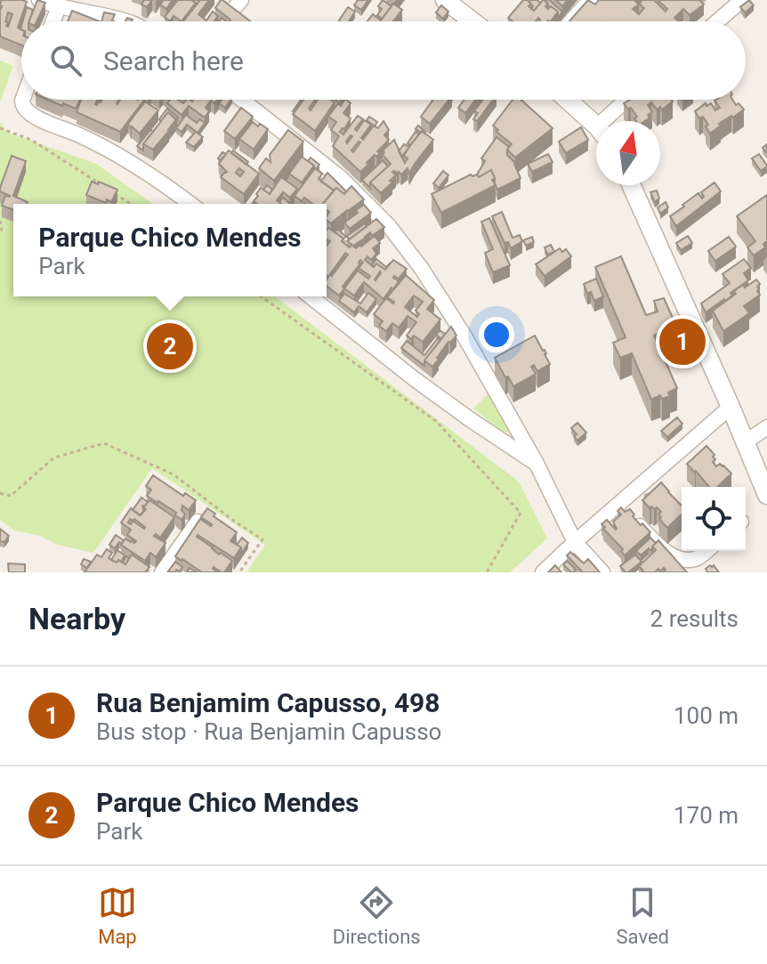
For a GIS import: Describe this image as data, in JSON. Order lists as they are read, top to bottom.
{
  "north": "top",
  "page": {
    "search": "Search here",
    "popup": ["Parque Chico Mendes", "Park"],
    "pins": ["1", "2"],
    "heading": ["Nearby", "2 results"],
    "list": [
      {
        "mark": "1",
        "name": "Rua Benjamim Capusso, 498",
        "note": "Bus stop · Rua Benjamin Capusso",
        "value": "100 m"
      },
      {
        "mark": "2",
        "name": "Parque Chico Mendes",
        "note": "Park",
        "value": "170 m"
      }
    ],
    "nav": ["Map", "Directions", "Saved"]
  }
}
